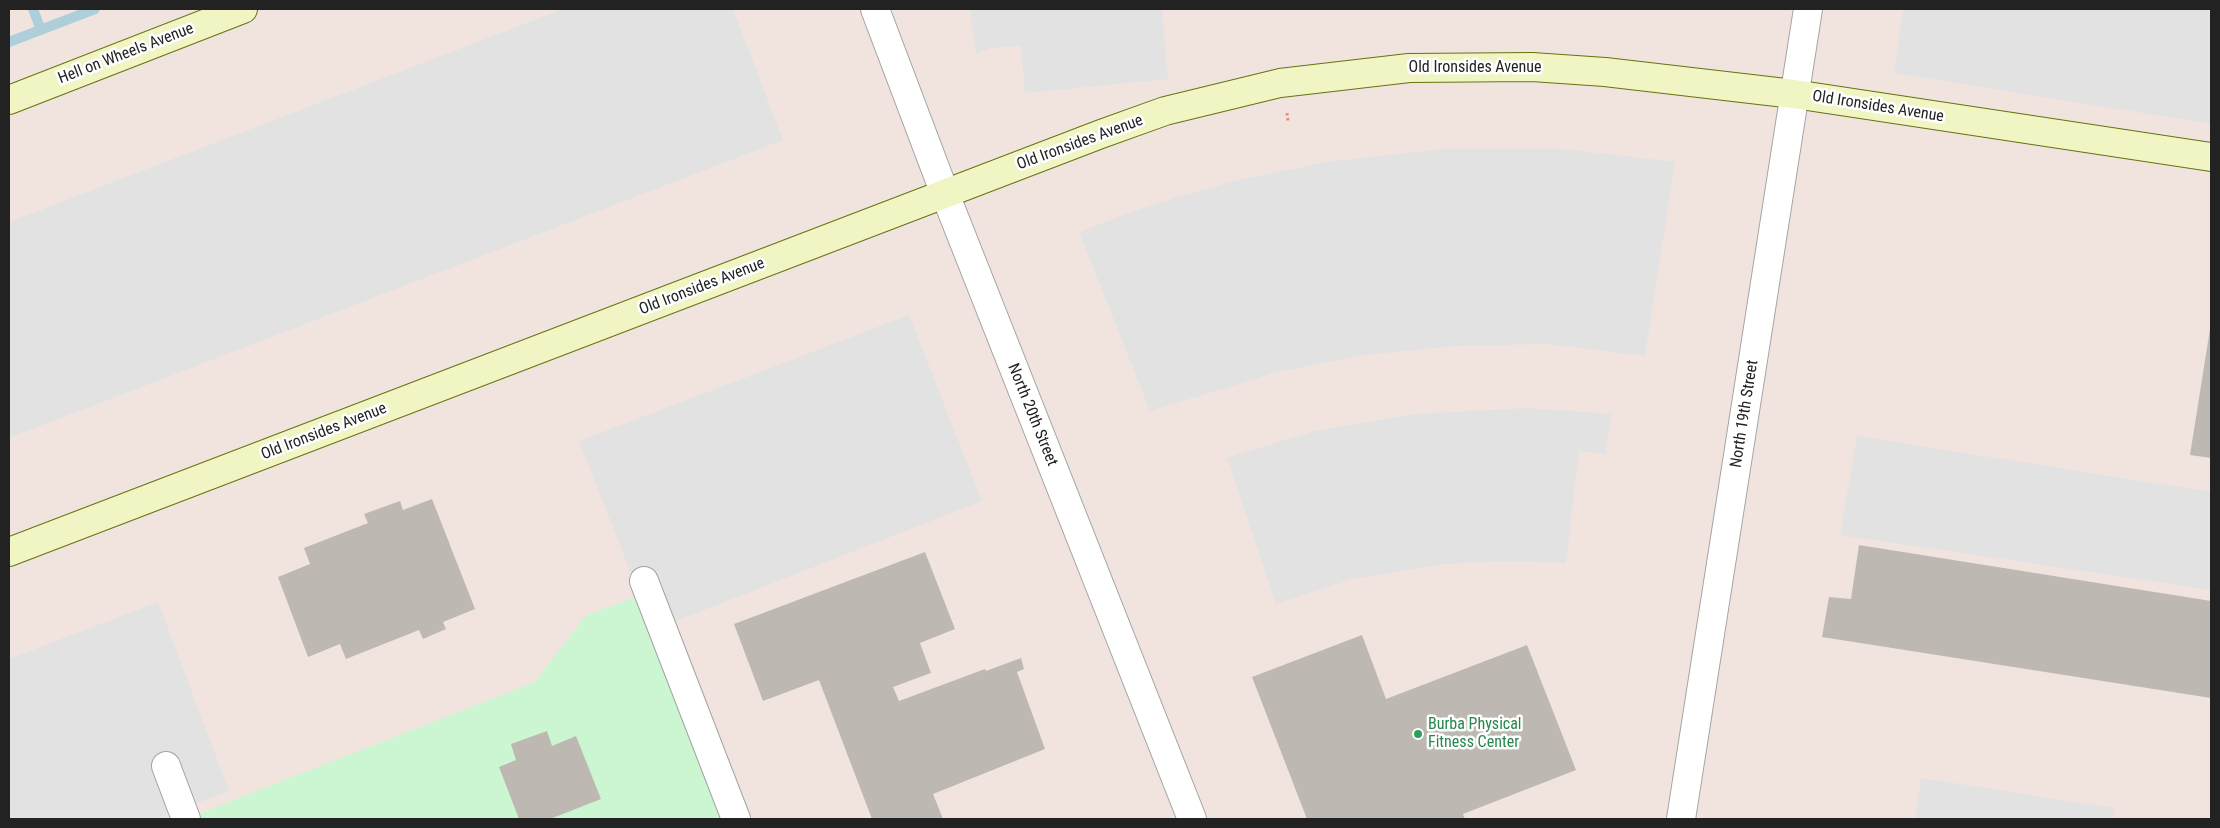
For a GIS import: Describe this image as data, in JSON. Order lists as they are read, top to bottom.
{
  "streets": {
    "street": [
      "Hell on Wheels Avenue",
      "Old Ironsides Avenue",
      "North 19th Street",
      "North 20th Street"
    ]
  },
  "crossings": [
    ["Old Ironsides Avenue", "North 19th Street"],
    ["Old Ironsides Avenue", "North 20th Street"]
  ],
  "places": ["Burba Physical Fitness Center"]
}
